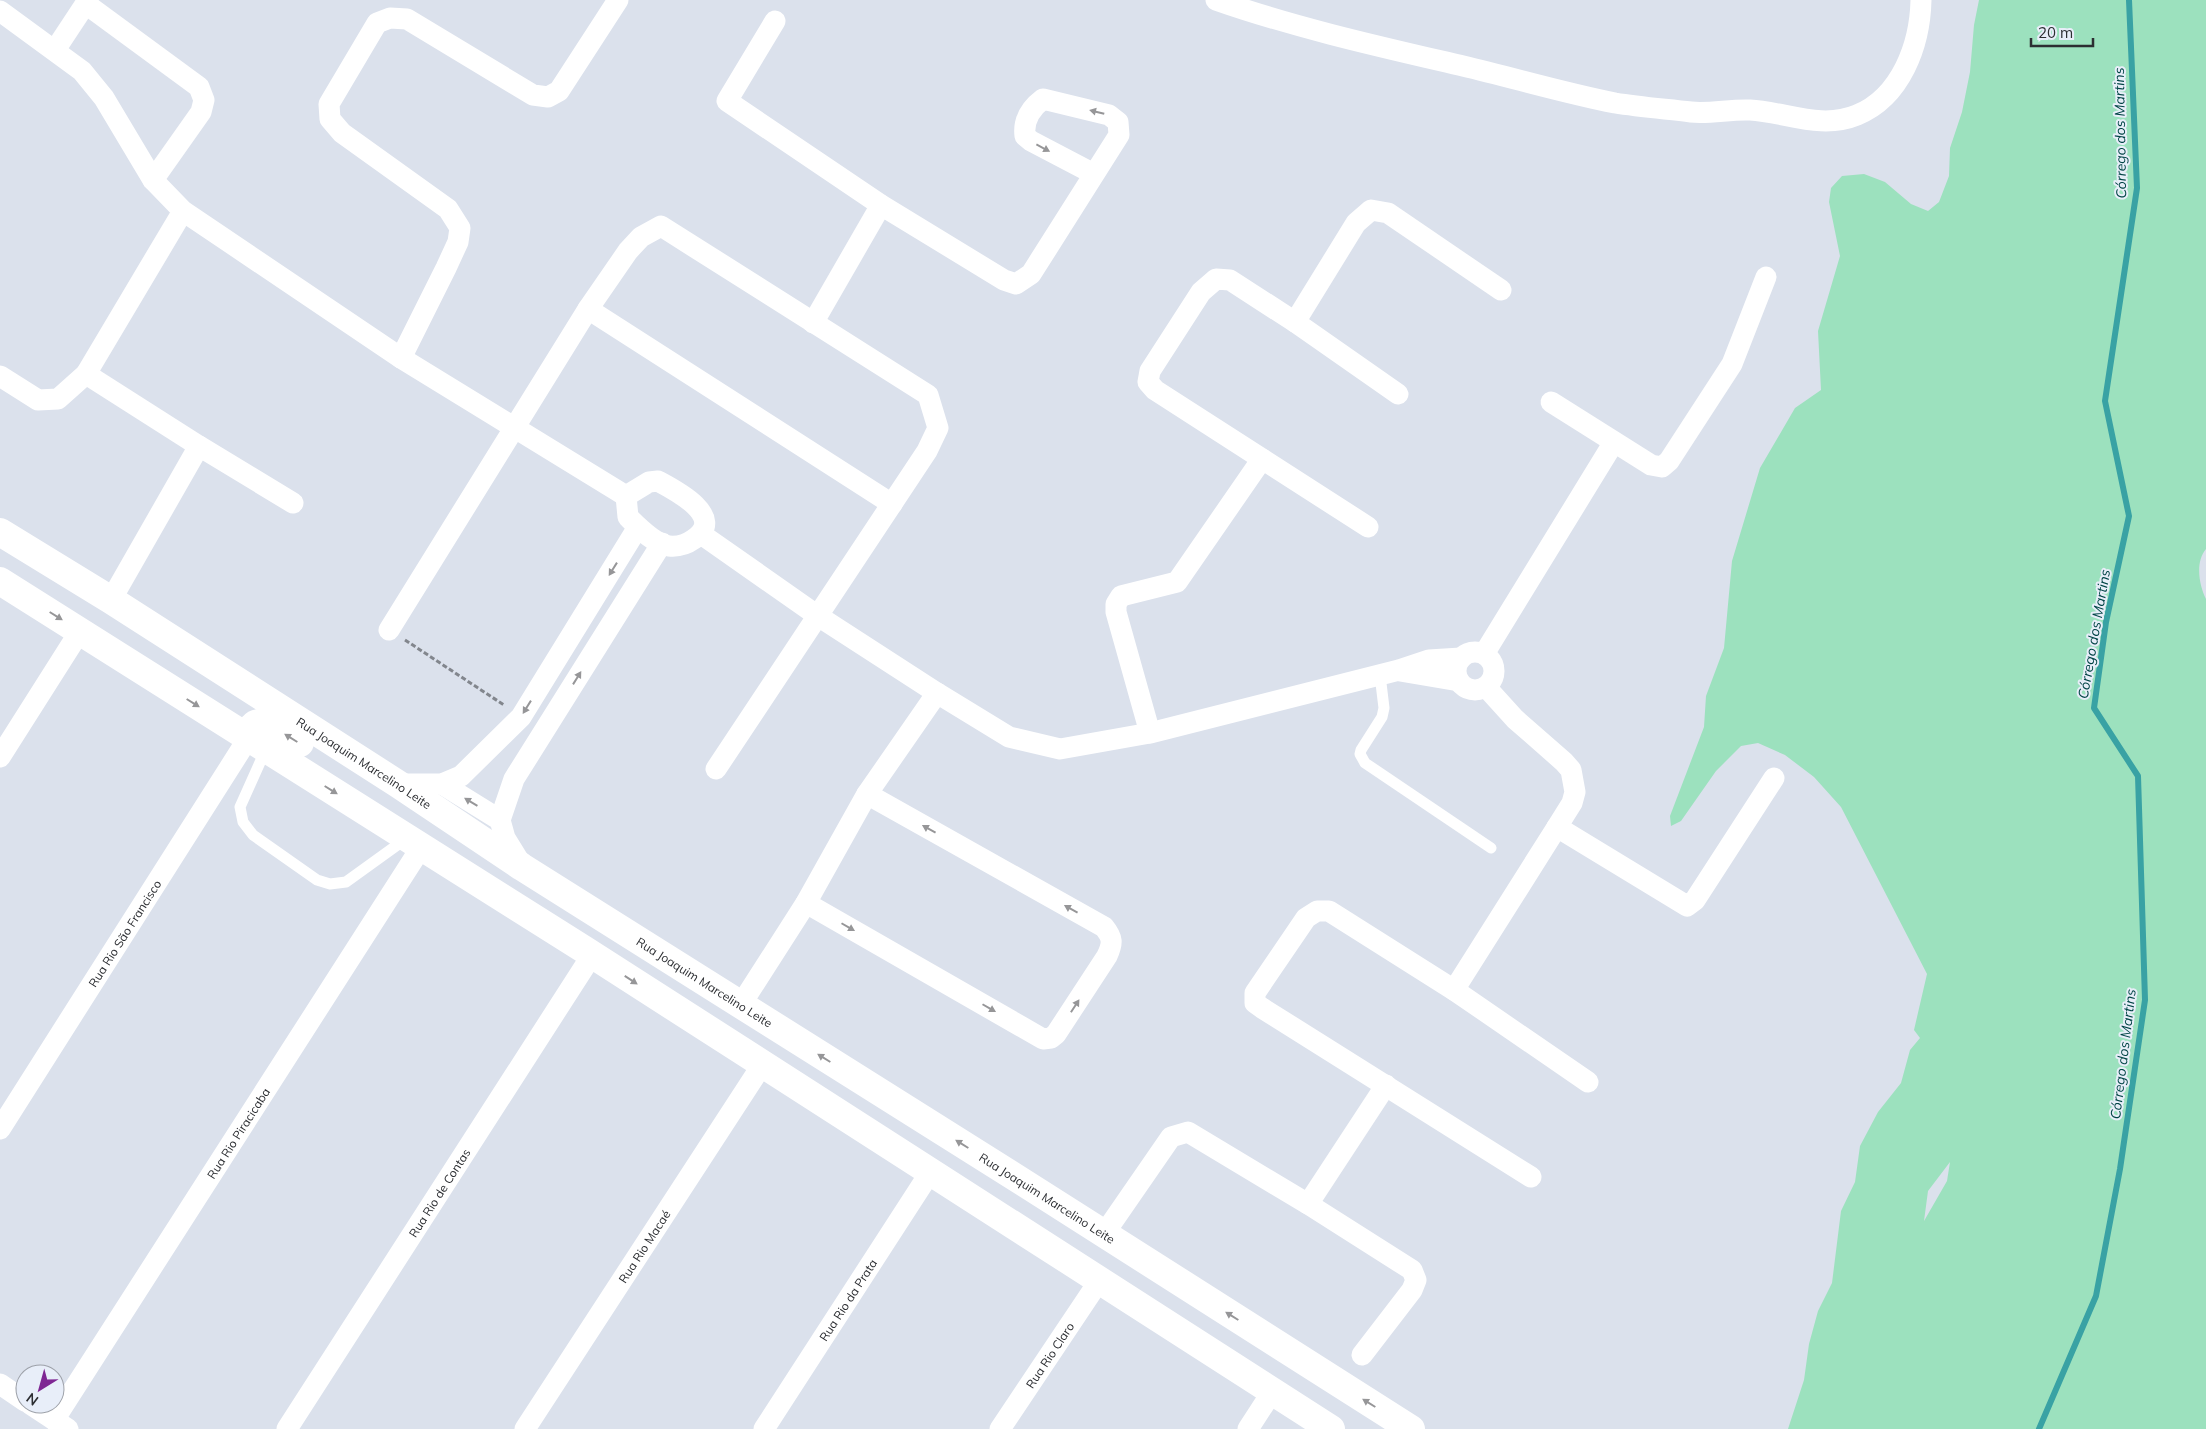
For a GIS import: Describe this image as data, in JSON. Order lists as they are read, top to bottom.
{
  "streets": {
    "main road": ["Rua Joaquim Marcelino Leite"],
    "street": [
      "Rua Rio São Francisco",
      "Rua Rio Piracicaba",
      "Rua Rio de Contas",
      "Rua Rio Macaé",
      "Rua Rio da Prata",
      "Rua Rio Claro"
    ]
  },
  "water": ["Córrego dos Martins"],
  "scale_bar": "20 m",
  "north": "bottom left"
}
